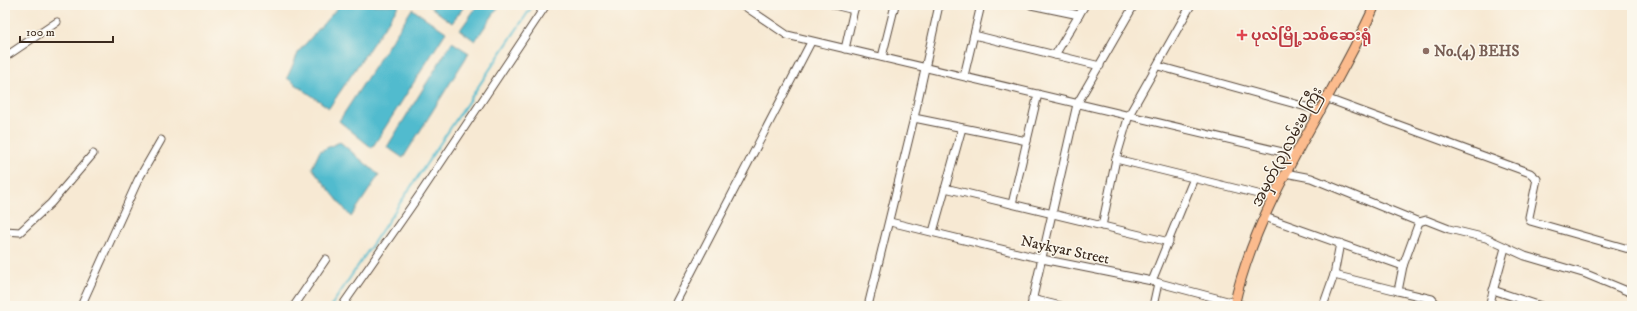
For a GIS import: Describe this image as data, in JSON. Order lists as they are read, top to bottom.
{
  "streets": {
    "main road": ["အမှတ်(၃)လမ်းမ ကြီး"],
    "street": ["Naykyar Street"]
  },
  "crossings": [
    ["အမှတ်(၃)လမ်းမ ကြီး", "Naykyar Street"]
  ],
  "places": {
    "health": ["ပုလဲမြို့သစ်ဆေးရုံ"],
    "other": ["No.(4) BEHS"]
  },
  "scale_bar": "100 m"
}
